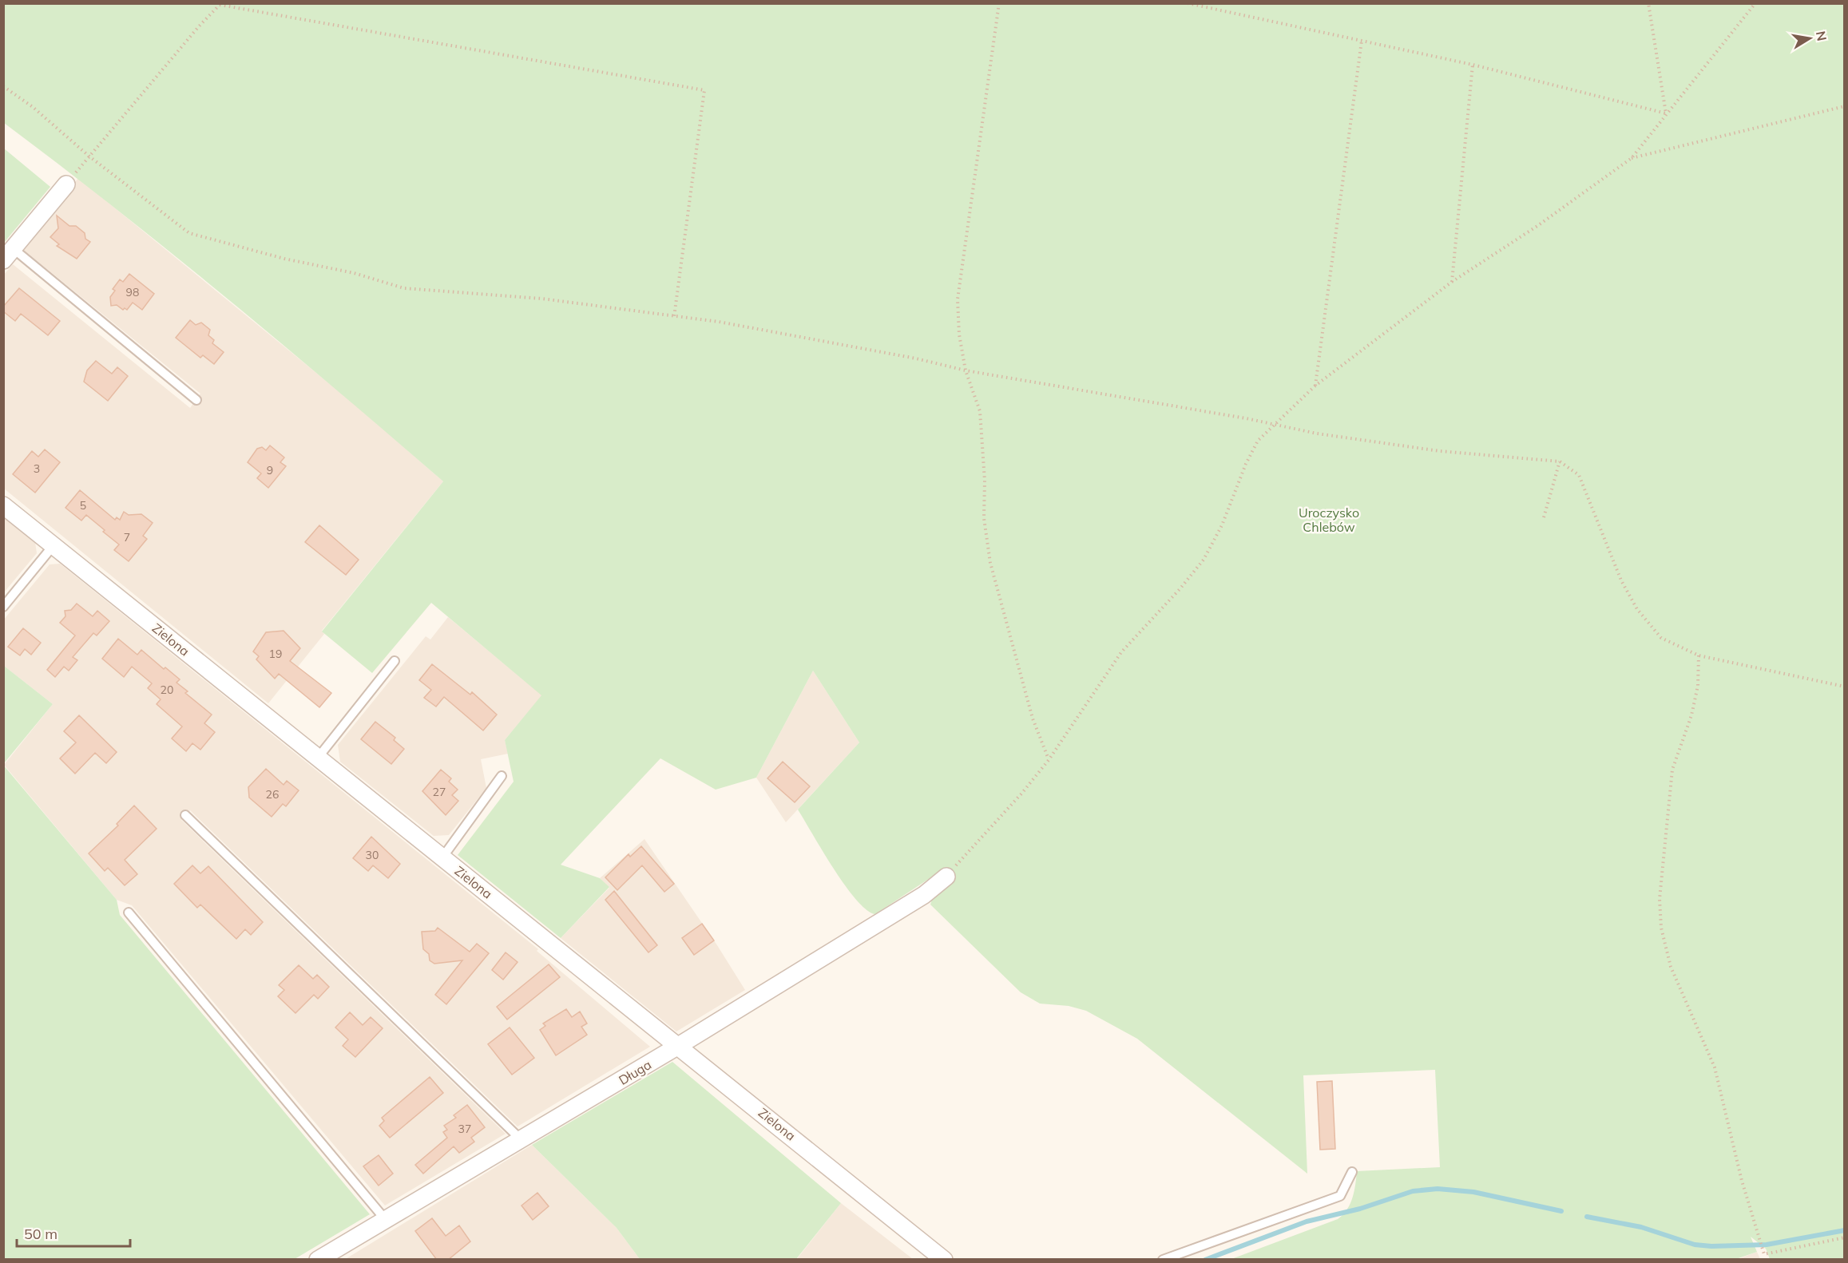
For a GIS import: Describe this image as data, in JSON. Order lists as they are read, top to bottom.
{
  "streets": {
    "street": ["Zielona", "Długa"]
  },
  "crossings": [
    ["Zielona", "Długa"]
  ],
  "parks": ["Uroczysko Chlebów"],
  "house_numbers": [
    "98",
    "3",
    "9",
    "5",
    "7",
    "19",
    "20",
    "27",
    "26",
    "30",
    "37"
  ],
  "scale_bar": "50 m",
  "north": "right"
}
